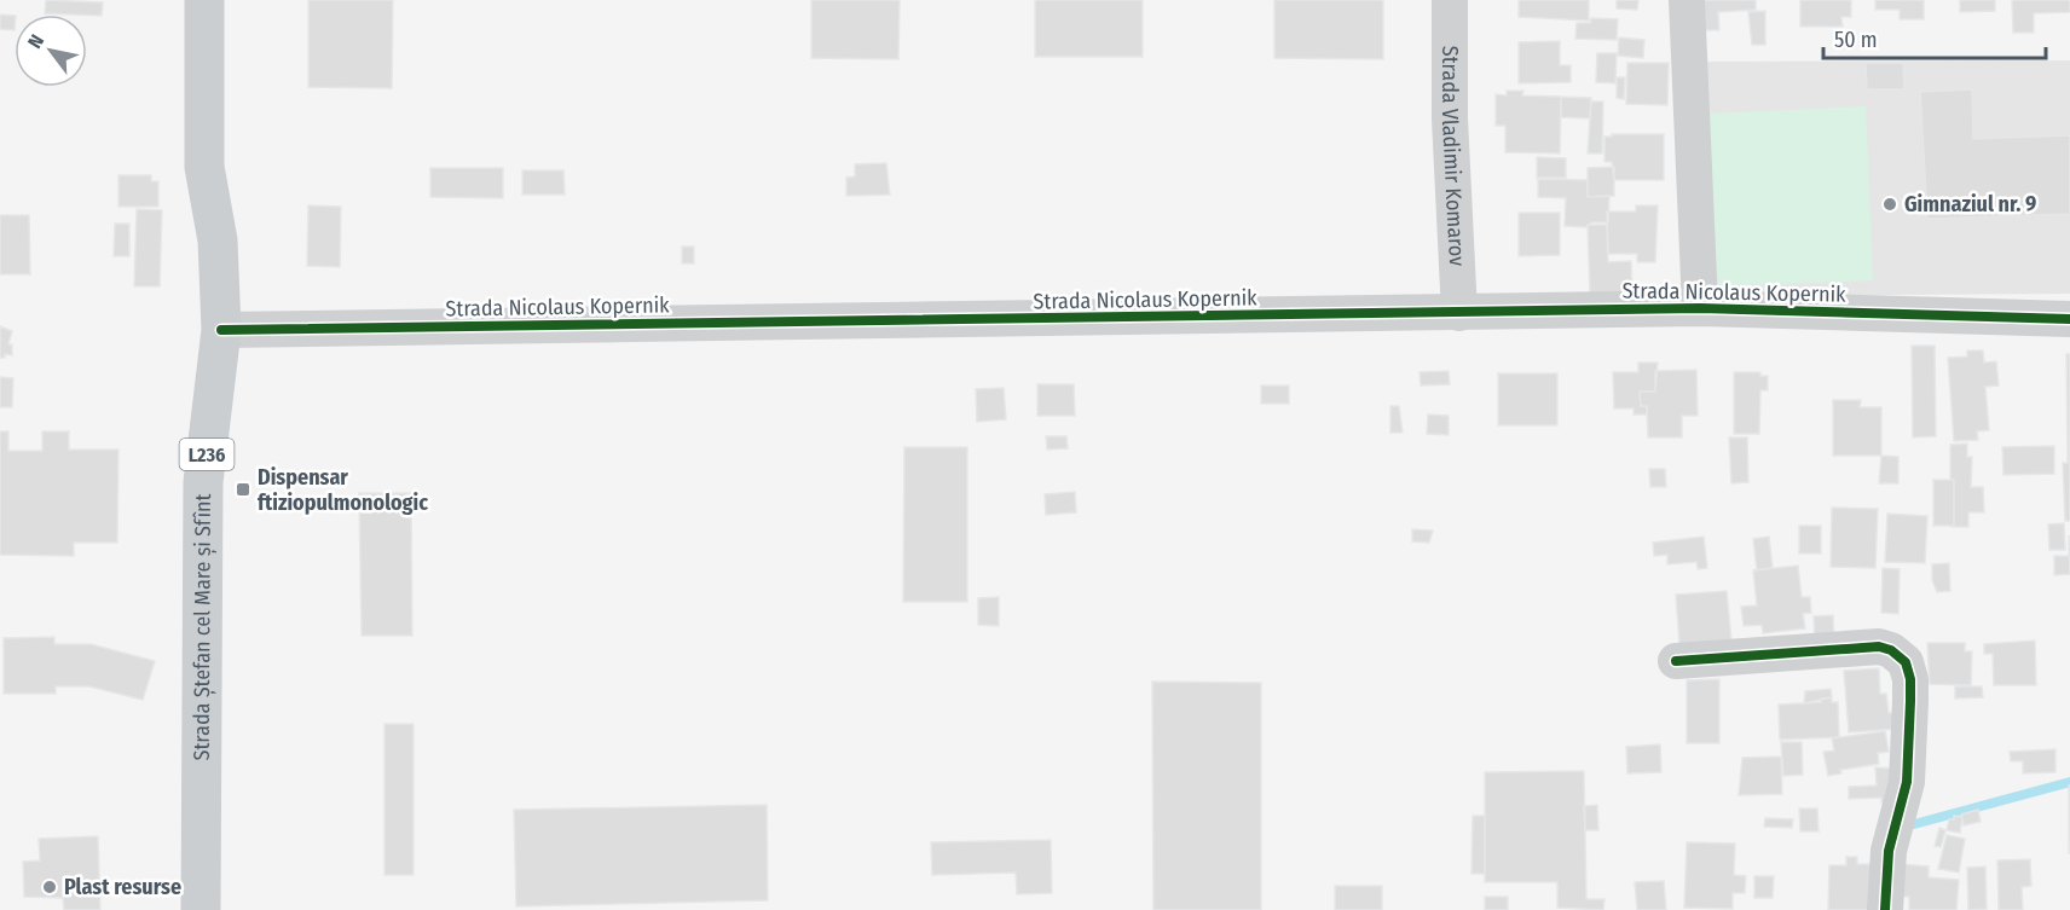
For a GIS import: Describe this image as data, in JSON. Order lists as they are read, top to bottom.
{
  "streets": {
    "main road": ["L236", "Strada Ștefan cel Mare și Sfînt"],
    "street": ["Strada Vladimir Komarov", "Strada Nicolaus Kopernik"]
  },
  "crossings": [
    ["Strada Vladimir Komarov", "Strada Nicolaus Kopernik"],
    ["Strada Nicolaus Kopernik", "Strada Ștefan cel Mare și Sfînt"]
  ],
  "places": {
    "other": ["Gimnaziul nr. 9", "Plast resurse"],
    "transit": ["Dispensar ftiziopulmonologic"]
  },
  "scale_bar": "50 m",
  "north": "top left"
}
